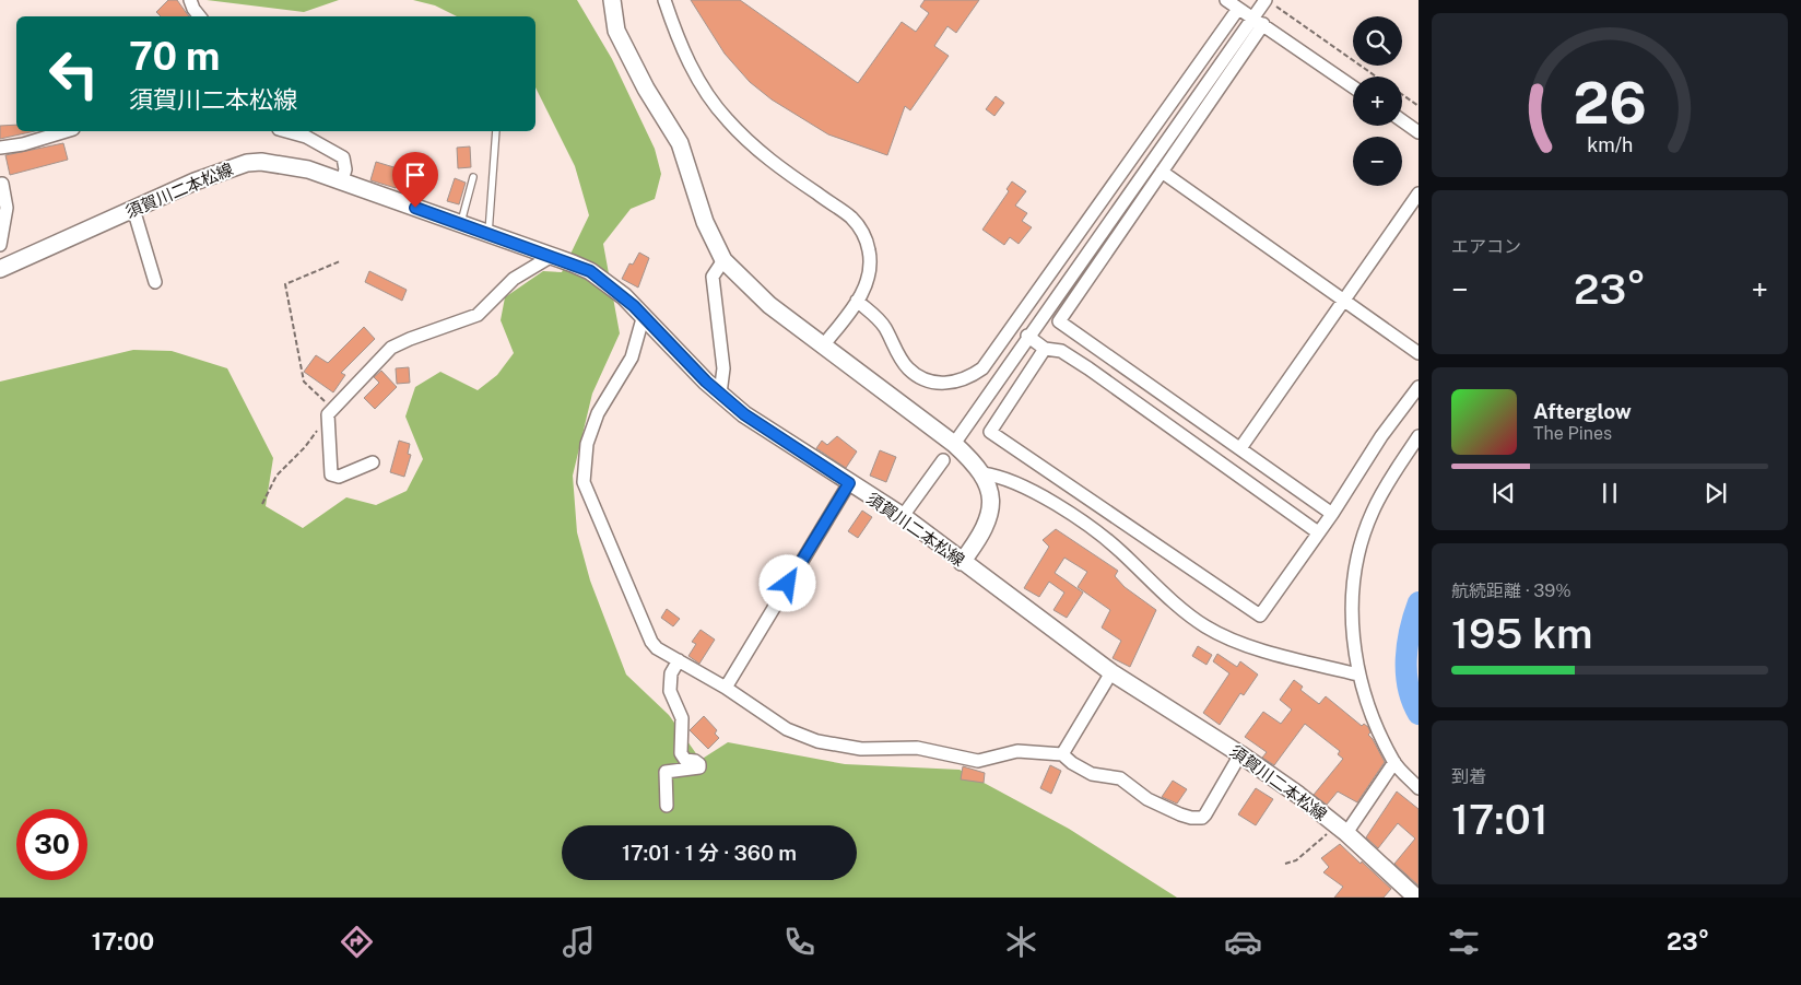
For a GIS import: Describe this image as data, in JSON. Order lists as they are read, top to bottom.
{
  "streets": {
    "main road": ["須賀川二本松線"]
  },
  "page": {
    "map_buttons": ["+", "−"],
    "turn": ["70 m", "須賀川二本松線"],
    "tile": [
      "エアコン",
      ["航続距離 · 39%", "195 km"],
      ["到着", "17:01"]
    ],
    "heat": ["−", "23°", "+"],
    "song": ["Afterglow", "The Pines"],
    "limit": "30",
    "trip": "17:01 · 1 分 · 360 m",
    "tabs": ["17:00", "23°"],
    "gauge": ["26", "km/h"]
  }
}
